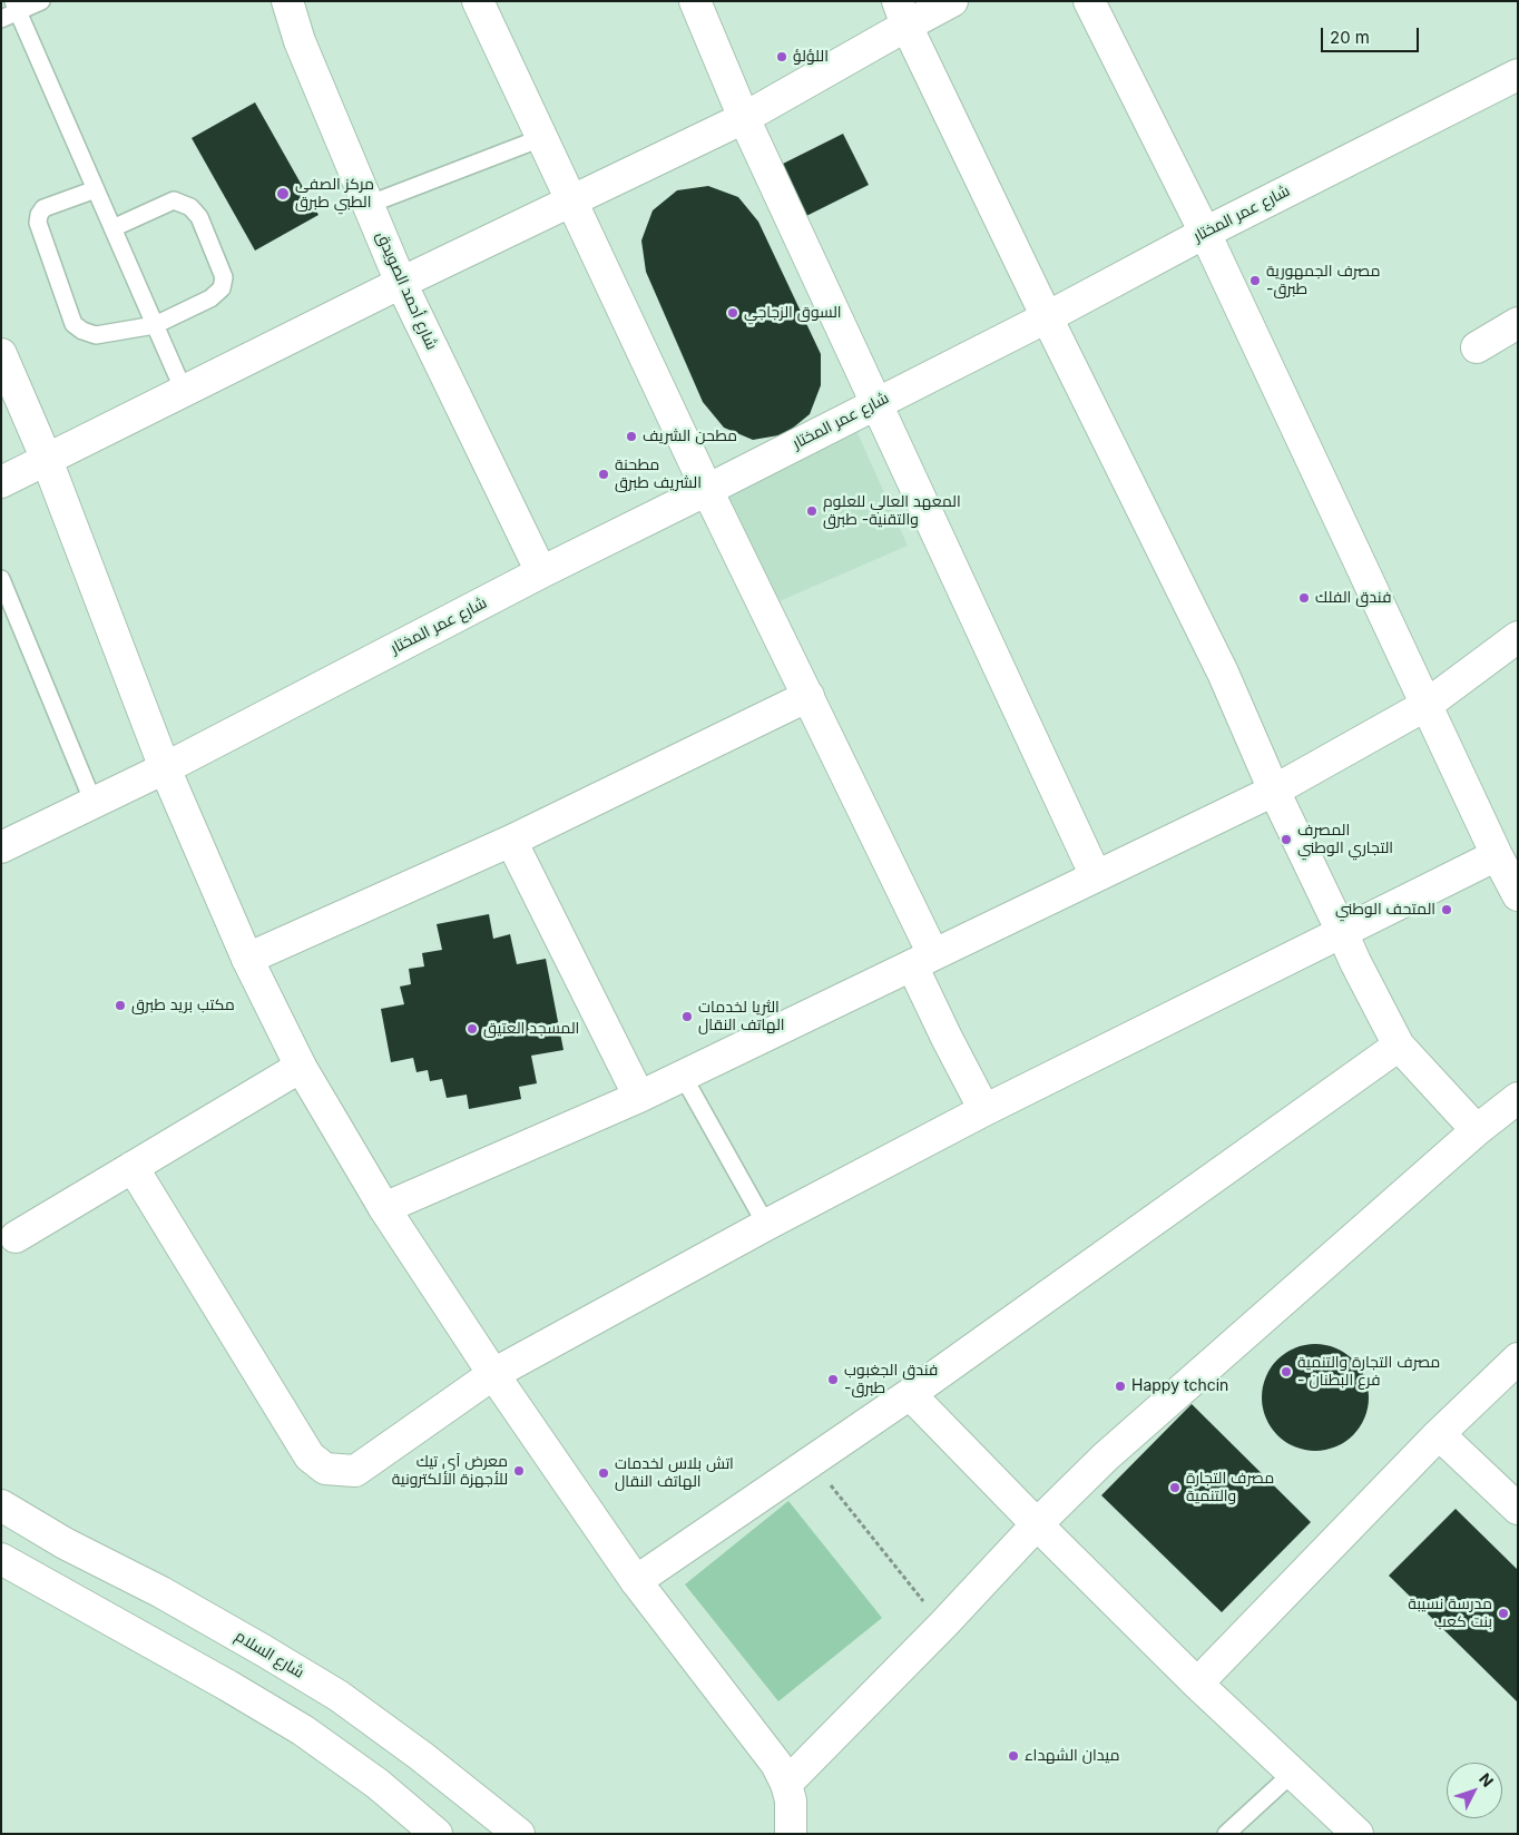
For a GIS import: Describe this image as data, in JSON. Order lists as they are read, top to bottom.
{
  "streets": {
    "street": ["شارع عمر المختار", "شارع أحمد الصويدق", "شارع السلام"]
  },
  "crossings": [
    ["شارع عمر المختار", "شارع أحمد الصويدق"]
  ],
  "places": [
    "اللؤلؤ",
    "مركز الصفى الطبي طبرق",
    "مصرف الجمهورية -طبرق",
    "السوق الزجاجي",
    "مطحن الشريف",
    "مطحنة الشريف طبرق",
    "المعهد العالي للعلوم والتقنية- طبرق",
    "فندق الفلك",
    "المصرف التجاري الوطني",
    "المتحف الوطني",
    "مكتب بريد طبرق",
    "الثريا لخدمات الهاتف النقال",
    "المسجد العتيق",
    "مصرف التجارة والتنمية - فرع البطنان",
    "فندق الجغبوب -طبرق",
    "Happy tchcin",
    "معرض آي تيك للأجهزة الألكترونية",
    "اتش بلاس لخدمات الهاتف النقال",
    "مصرف التجارة والتنمية",
    "مدرسة نسيبة بنت كعب",
    "ميدان الشهداء"
  ],
  "scale_bar": "20 m",
  "north": "top right"
}
